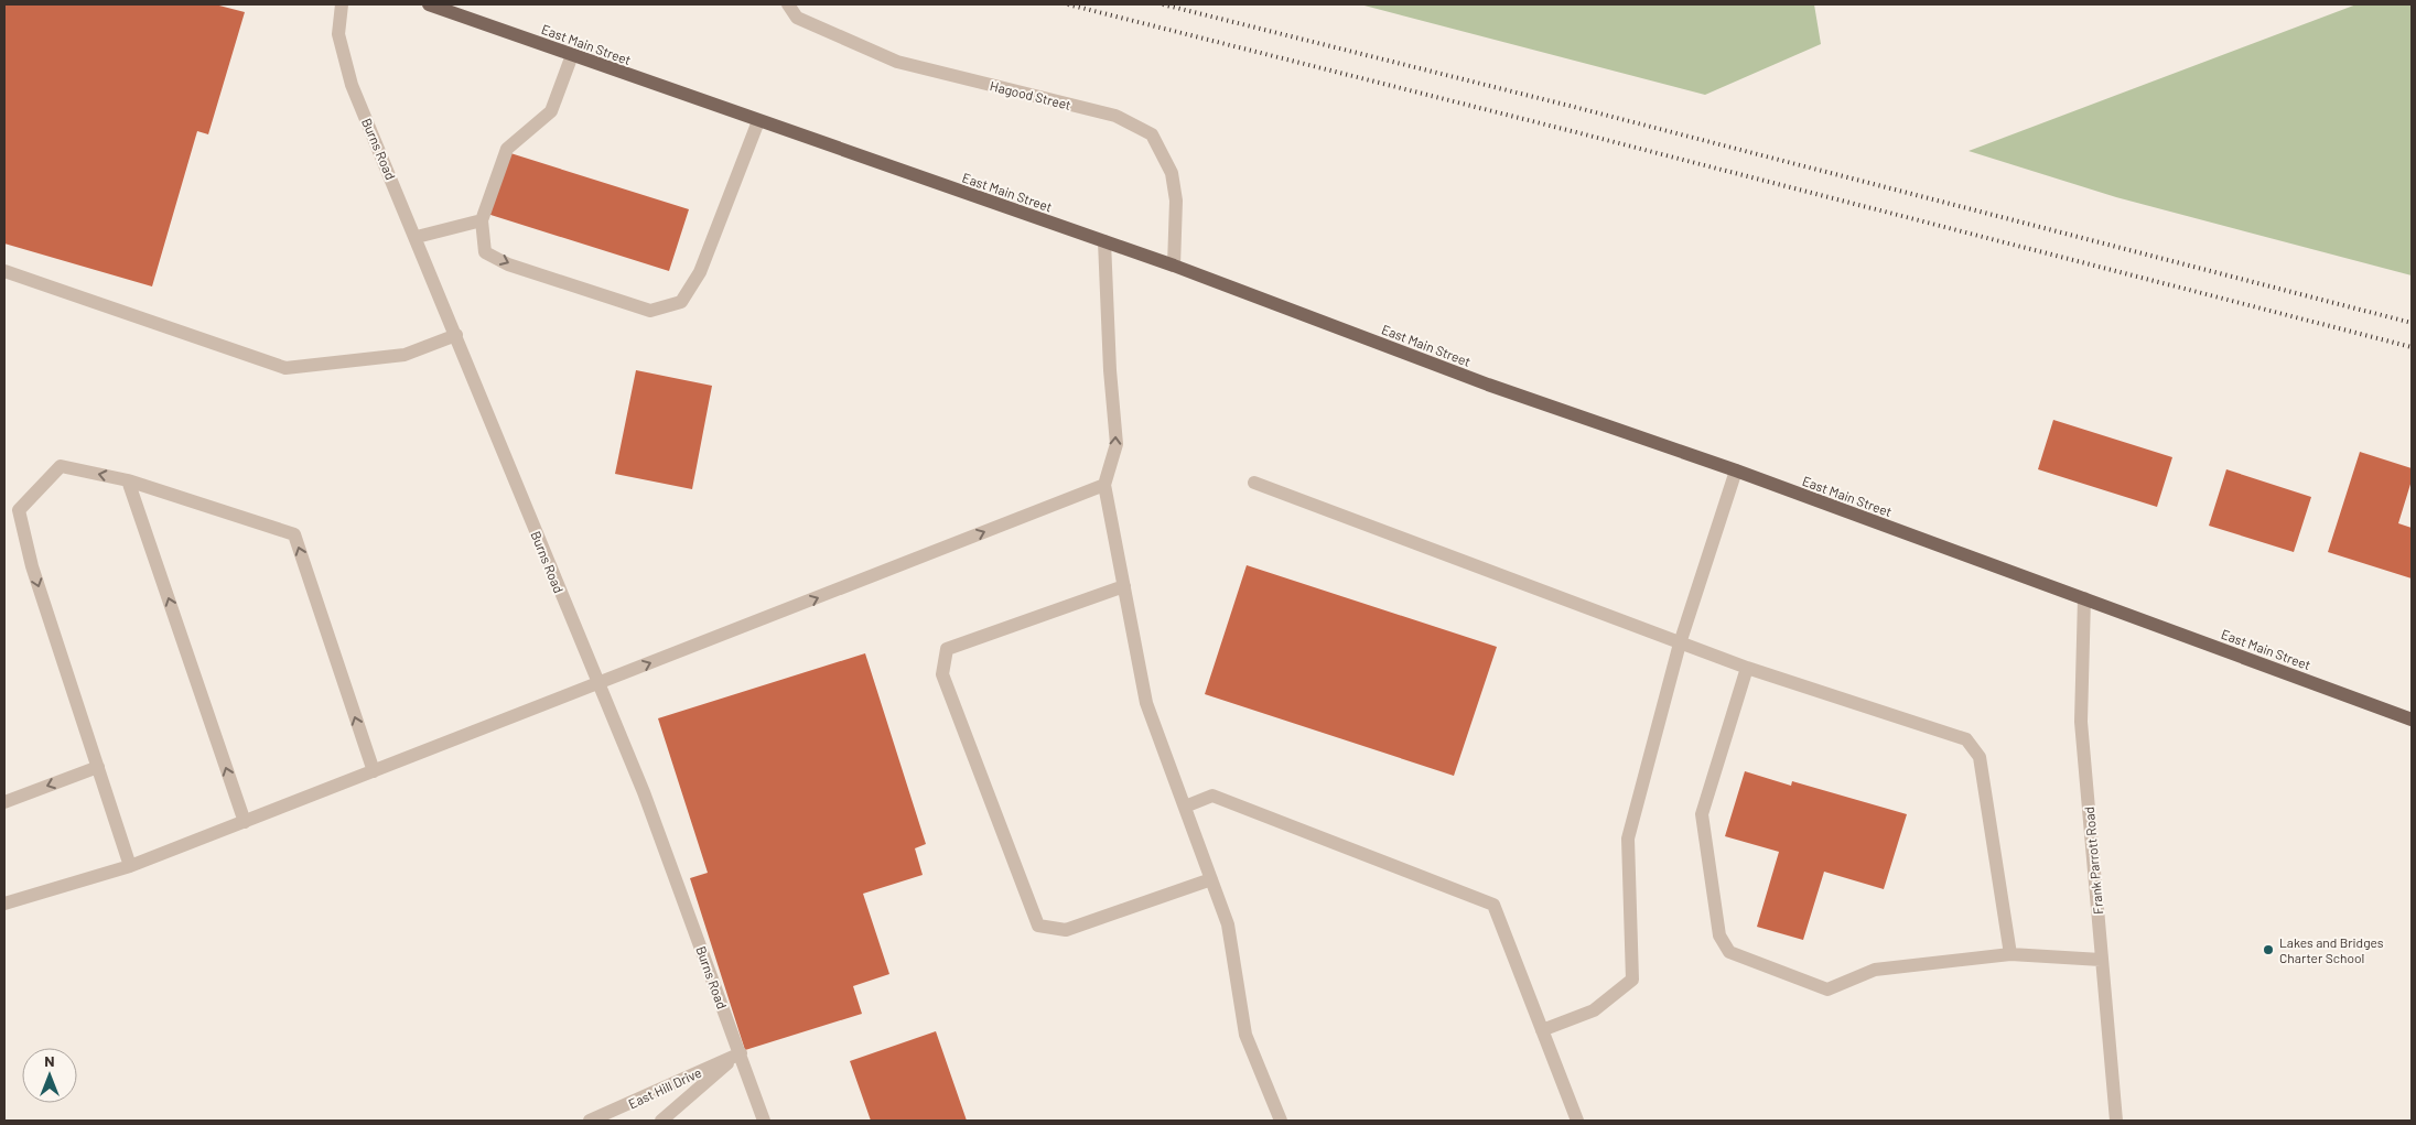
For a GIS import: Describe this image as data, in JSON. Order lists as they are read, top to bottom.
{
  "streets": {
    "main road": ["East Main Street"],
    "street": [
      "Hagood Street",
      "Burns Road",
      "Frank Parrott Road",
      "East Hill Drive"
    ]
  },
  "crossings": [
    ["East Main Street", "Hagood Street"],
    ["East Main Street", "Frank Parrott Road"],
    ["Burns Road", "East Hill Drive"]
  ],
  "places": ["Lakes and Bridges Charter School"],
  "north": "top"
}
